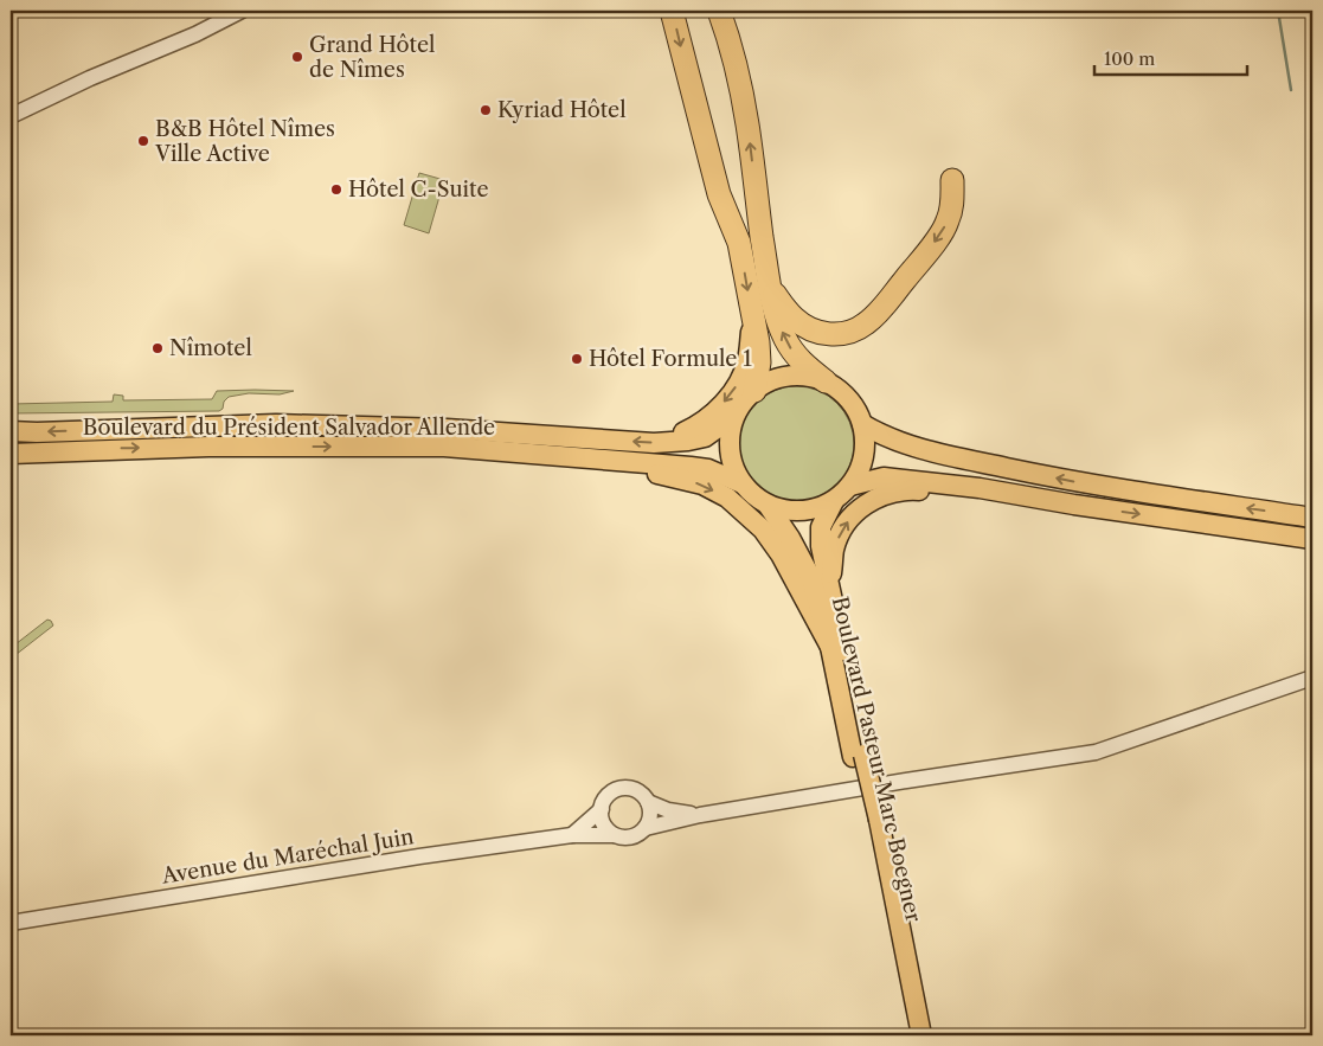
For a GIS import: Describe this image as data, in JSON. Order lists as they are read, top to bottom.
{
  "streets": {
    "main road": ["Boulevard du Président Salvador Allende", "Boulevard Pasteur Marc Boegner"],
    "street": ["Avenue du Maréchal Juin"]
  },
  "crossings": [
    ["Boulevard du Président Salvador Allende", "Boulevard Pasteur Marc Boegner"]
  ],
  "places": [
    "Grand Hôtel de Nîmes",
    "Kyriad Hôtel",
    "B&B Hôtel Nîmes Ville Active",
    "Hôtel C-Suite",
    "Nîmotel",
    "Hôtel Formule 1"
  ],
  "scale_bar": "100 m"
}
